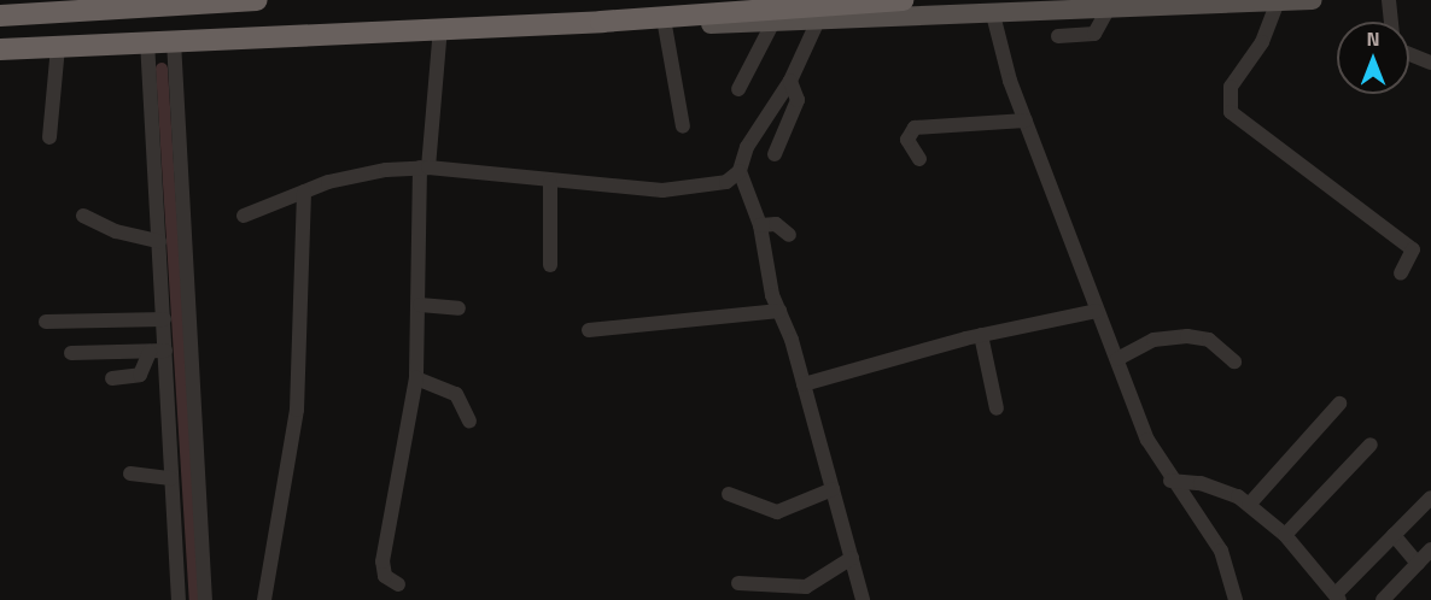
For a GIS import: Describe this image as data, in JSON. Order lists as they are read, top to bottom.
{
  "north": "top"
}
